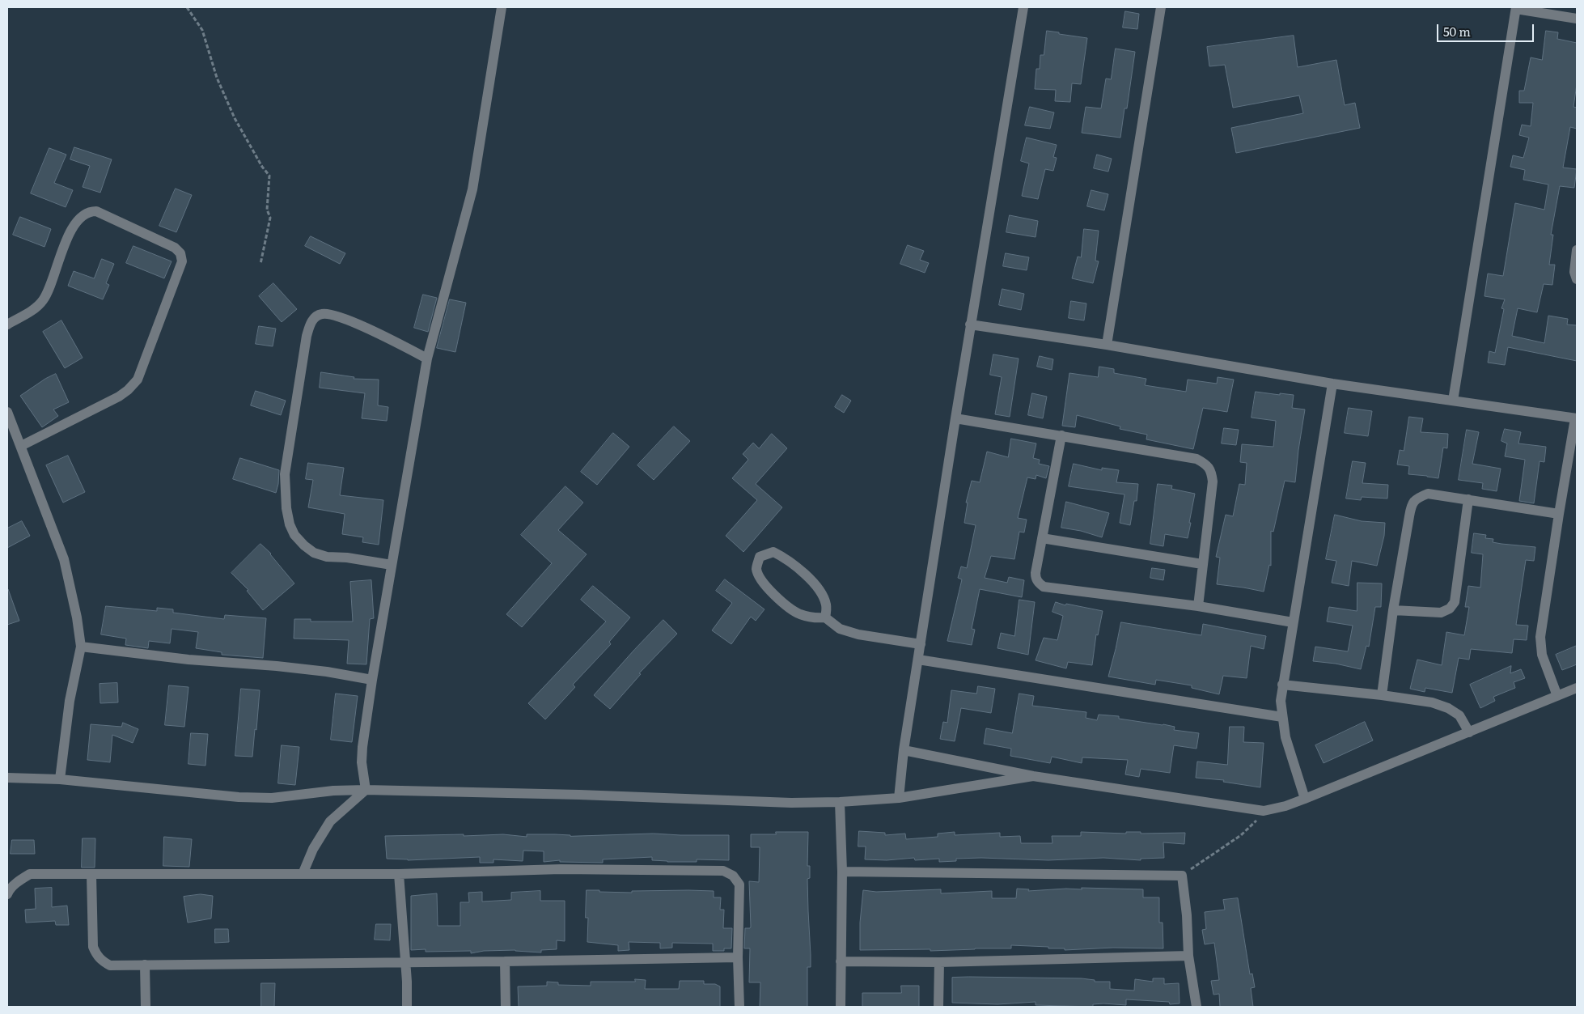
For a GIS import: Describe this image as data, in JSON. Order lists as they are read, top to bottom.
{
  "scale_bar": "50 m"
}
